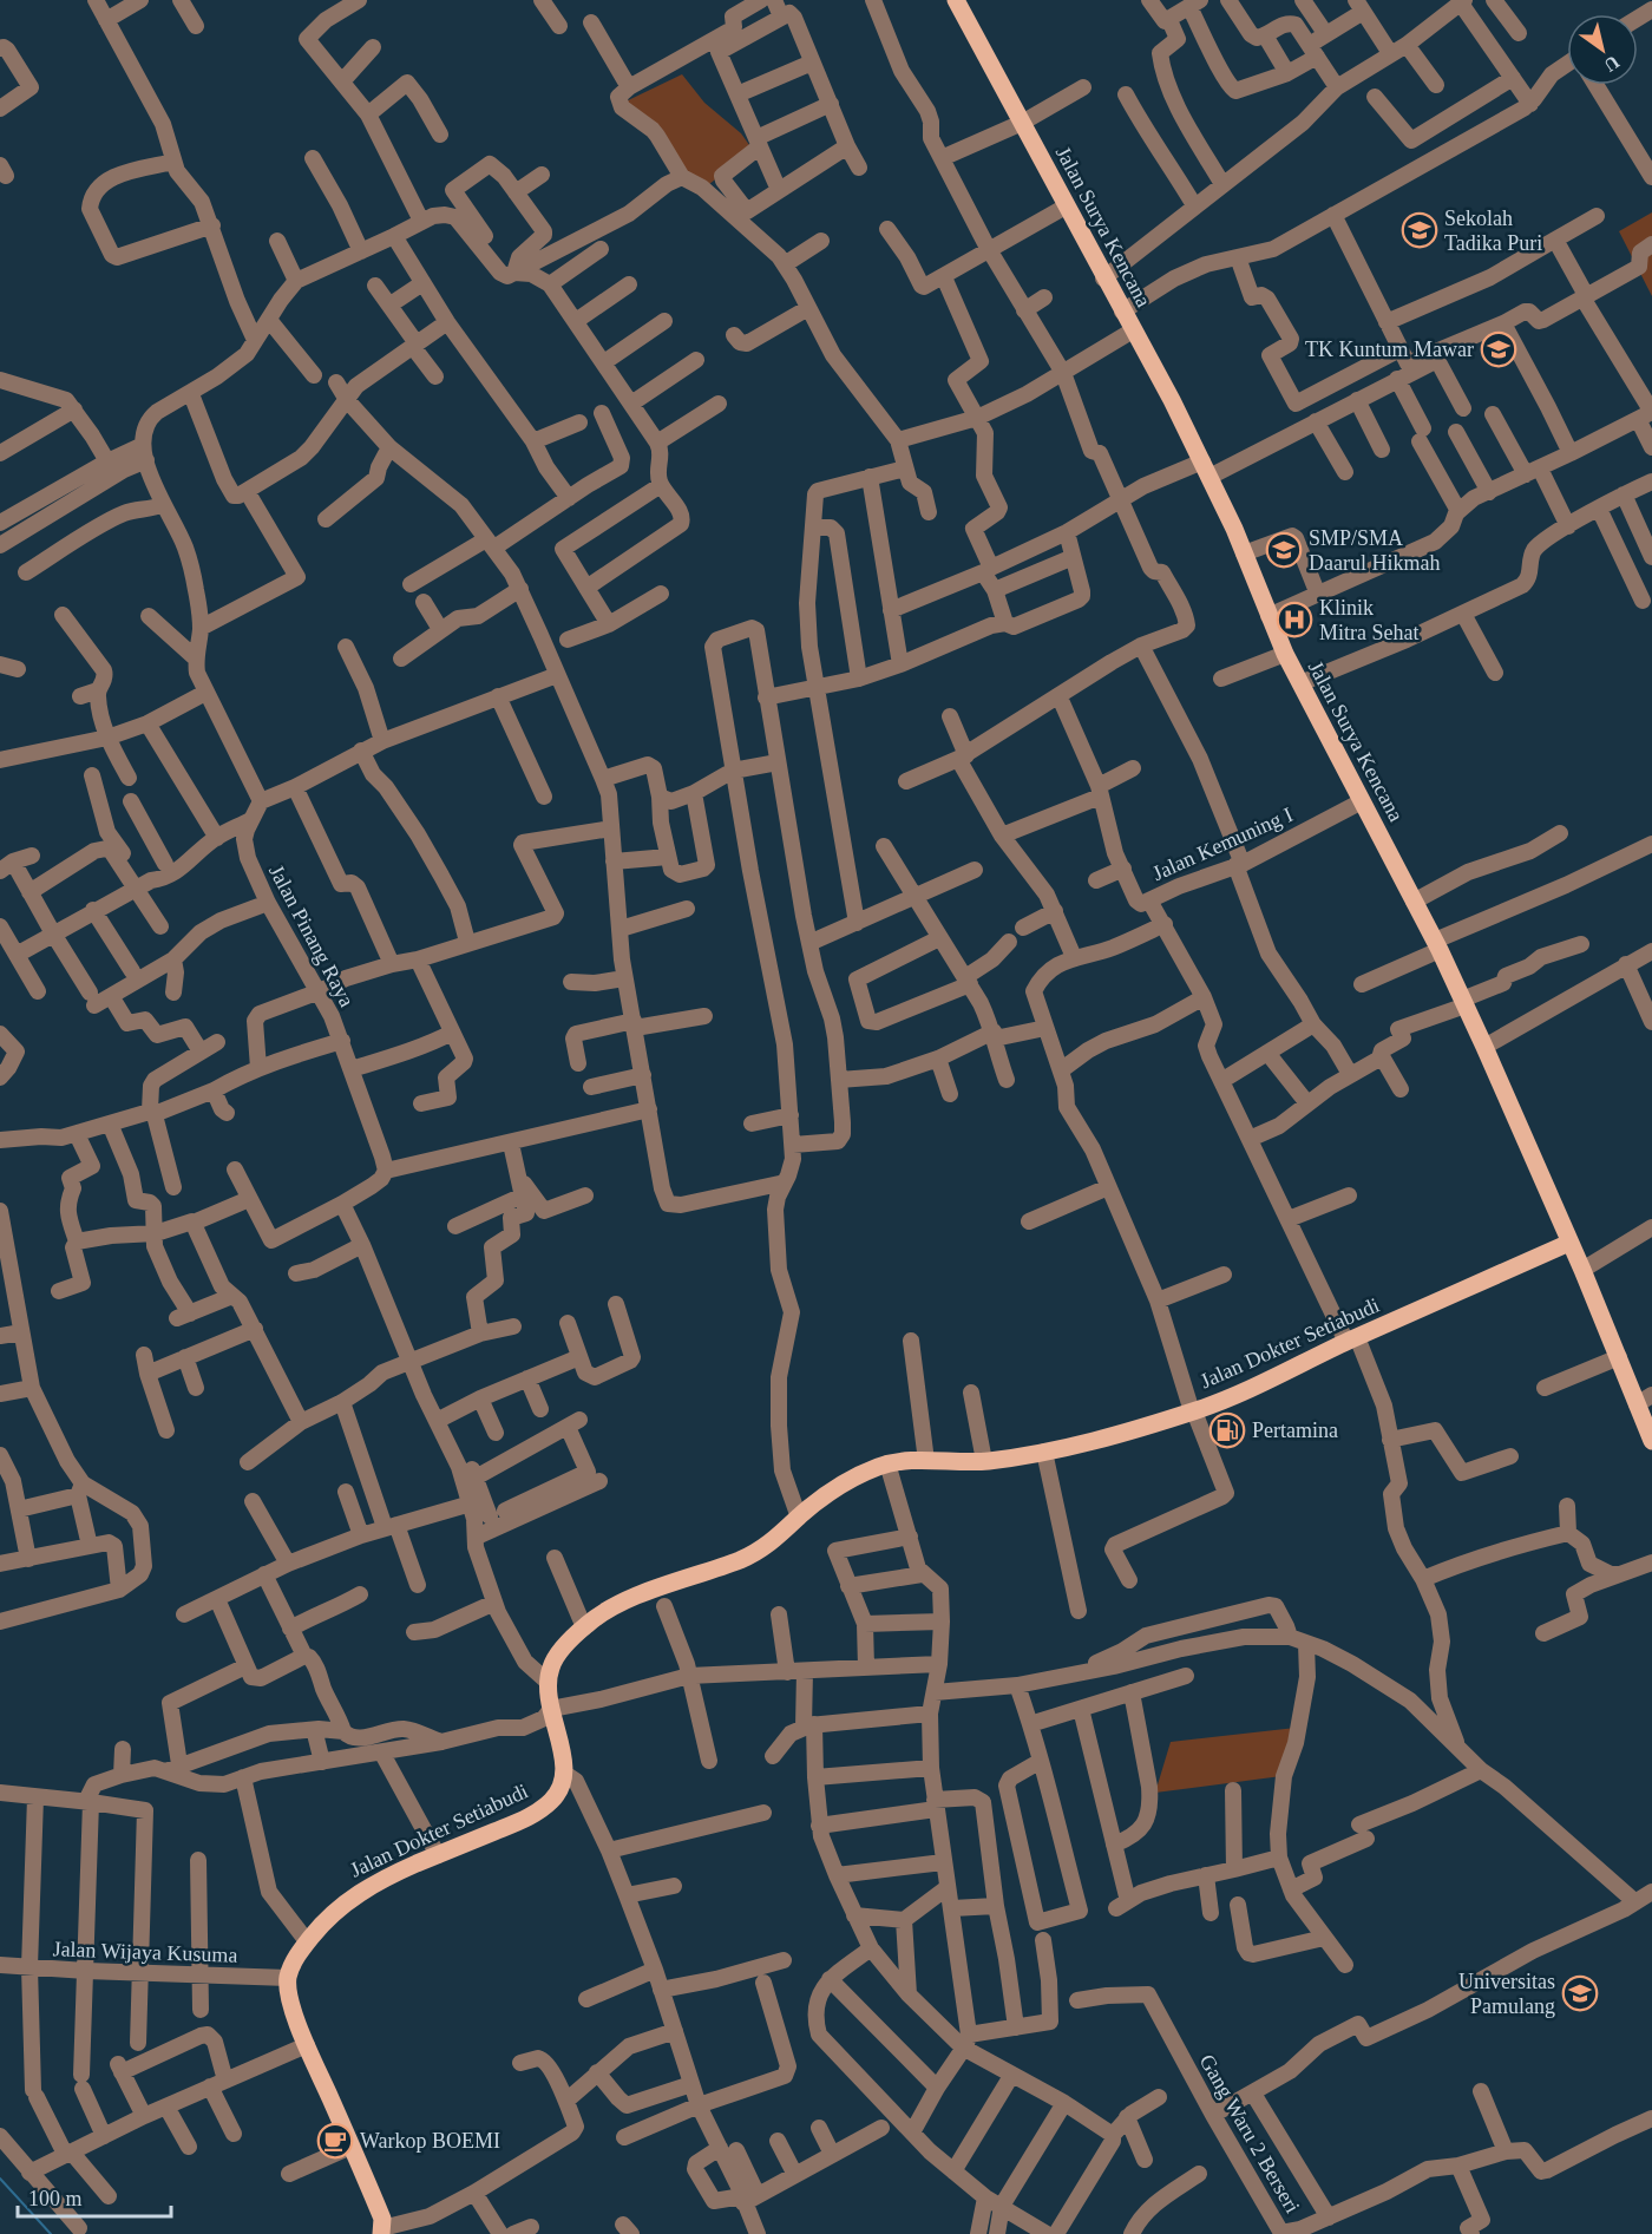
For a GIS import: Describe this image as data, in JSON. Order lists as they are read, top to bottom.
{
  "streets": {
    "main road": ["Jalan Surya Kencana", "Jalan Dokter Setiabudi"],
    "street": [
      "Jalan Kemuning I",
      "Jalan Pinang Raya",
      "Jalan Wijaya Kusuma",
      "Gang Waru 2 Berseri"
    ]
  },
  "crossings": [
    ["Jalan Surya Kencana", "Jalan Kemuning I"],
    ["Jalan Surya Kencana", "Jalan Dokter Setiabudi"],
    ["Jalan Dokter Setiabudi", "Jalan Wijaya Kusuma"]
  ],
  "places": {
    "school or university": [
      "Sekolah Tadika Puri",
      "TK Kuntum Mawar",
      "SMP/SMA Daarul Hikmah",
      "Universitas Pamulang"
    ],
    "hospital": ["Klinik Mitra Sehat"],
    "fuel station": ["Pertamina"],
    "cafe": ["Warkop BOEMI"]
  },
  "scale_bar": "100 m",
  "north": "bottom right"
}
